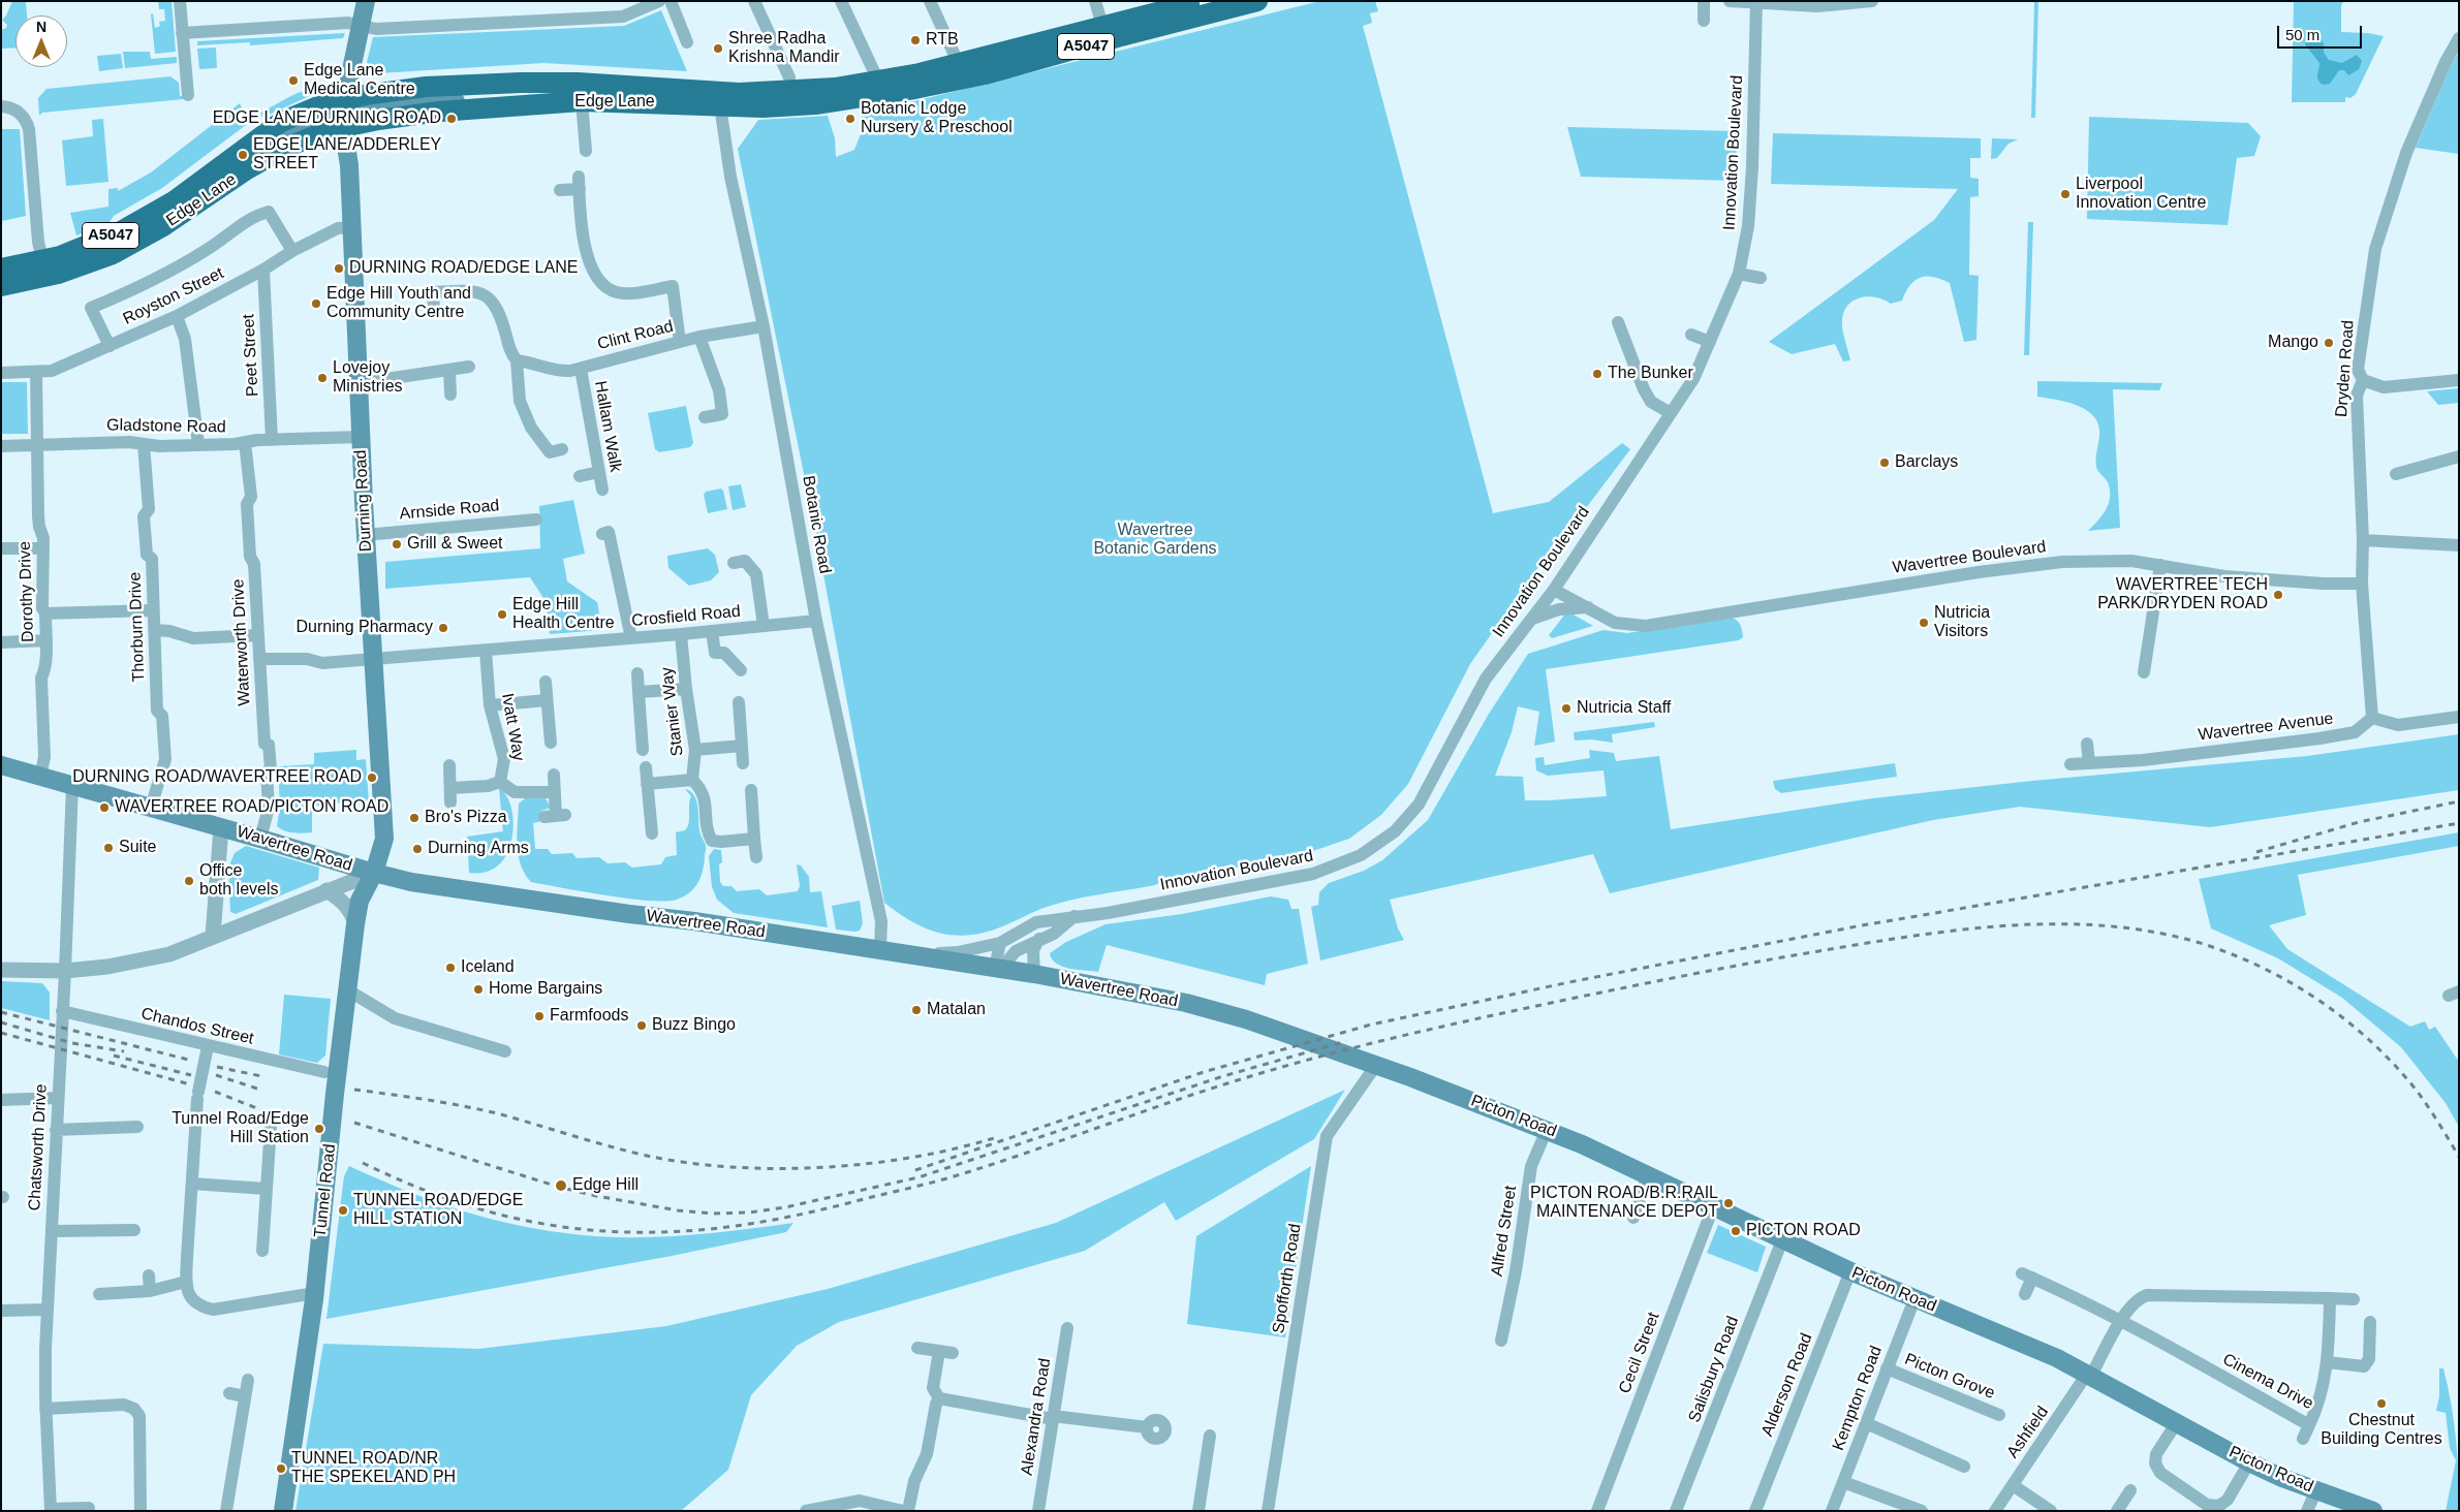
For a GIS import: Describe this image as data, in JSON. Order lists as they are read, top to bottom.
{
  "streets": {
    "highway": ["A5047", "Edge Lane"],
    "main road": [
      "Durning Road",
      "Wavertree Road",
      "Picton Road",
      "Tunnel Road"
    ],
    "street": [
      "Innovation Boulevard",
      "Royston Street",
      "Clint Road",
      "Peet Street",
      "Dryden Road",
      "Gladstone Road",
      "Hallam Walk",
      "Arnside Road",
      "Botanic Road",
      "Wavertree Boulevard",
      "Dorothy Drive",
      "Crosfield Road",
      "Thorburn Drive",
      "Waterworth Drive",
      "Stanier Way",
      "Ivatt Way",
      "Wavertree Avenue",
      "Chandos Street",
      "Chatsworth Drive",
      "Alfred Street",
      "Spofforth Road",
      "Cecil Street",
      "Salisbury Road",
      "Picton Grove",
      "Cinema Drive",
      "Alderson Road",
      "Kempton Road",
      "Alexandra Road",
      "Ashfield"
    ]
  },
  "crossings": [
    ["Edge Lane", "Durning Road"],
    ["Edge Lane", "Botanic Road"],
    ["Innovation Boulevard", "Wavertree Boulevard"],
    ["Innovation Boulevard", "Wavertree Road"],
    ["Royston Street", "Peet Street"],
    ["Royston Street", "Durning Road"],
    ["Royston Street", "Dorothy Drive"],
    ["Clint Road", "Hallam Walk"],
    ["Clint Road", "Botanic Road"],
    ["Peet Street", "Gladstone Road"],
    ["Dryden Road", "Wavertree Boulevard"],
    ["Dryden Road", "Wavertree Avenue"],
    ["Gladstone Road", "Durning Road"],
    ["Gladstone Road", "Dorothy Drive"],
    ["Gladstone Road", "Thorburn Drive"],
    ["Gladstone Road", "Waterworth Drive"],
    ["Durning Road", "Arnside Road"],
    ["Durning Road", "Crosfield Road"],
    ["Durning Road", "Wavertree Road"],
    ["Durning Road", "Tunnel Road"],
    ["Botanic Road", "Crosfield Road"],
    ["Botanic Road", "Wavertree Road"],
    ["Dorothy Drive", "Wavertree Road"],
    ["Crosfield Road", "Waterworth Drive"],
    ["Crosfield Road", "Stanier Way"],
    ["Crosfield Road", "Ivatt Way"],
    ["Thorburn Drive", "Wavertree Road"],
    ["Waterworth Drive", "Wavertree Road"],
    ["Wavertree Road", "Picton Road"],
    ["Wavertree Road", "Chatsworth Drive"],
    ["Wavertree Road", "Tunnel Road"],
    ["Wavertree Road", "Spofforth Road"],
    ["Chandos Street", "Chatsworth Drive"],
    ["Picton Road", "Alfred Street"],
    ["Picton Road", "Cecil Street"],
    ["Picton Road", "Salisbury Road"],
    ["Picton Road", "Alderson Road"],
    ["Picton Road", "Kempton Road"],
    ["Picton Road", "Ashfield"],
    ["Picton Grove", "Kempton Road"]
  ],
  "parks": ["Wavertree Botanic Gardens"],
  "places": [
    "RTB",
    "Shree Radha Krishna Mandir",
    "Edge Lane Medical Centre",
    "EDGE LANE/DURNING ROAD",
    "Botanic Lodge Nursery & Preschool",
    "EDGE LANE/ADDERLEY STREET",
    "Liverpool Innovation Centre",
    "DURNING ROAD/EDGE LANE",
    "Edge Hill Youth and Community Centre",
    "Mango",
    "The Bunker",
    "Lovejoy Ministries",
    "Barclays",
    "Grill & Sweet",
    "WAVERTREE TECH PARK/DRYDEN ROAD",
    "Edge Hill Health Centre",
    "Nutricia Visitors",
    "Durning Pharmacy",
    "Nutricia Staff",
    "DURNING ROAD/WAVERTREE ROAD",
    "WAVERTREE ROAD/PICTON ROAD",
    "Bro's Pizza",
    "Suite",
    "Durning Arms",
    "Office both levels",
    "Iceland",
    "Home Bargains",
    "Matalan",
    "Farmfoods",
    "Buzz Bingo",
    "Tunnel Road/Edge Hill Station",
    "Edge Hill",
    "PICTON ROAD/B.R.RAIL MAINTENANCE DEPOT",
    "TUNNEL ROAD/EDGE HILL STATION",
    "PICTON ROAD",
    "Chestnut Building Centres",
    "TUNNEL ROAD/NR THE SPEKELAND PH"
  ],
  "scale_bar": "50 m",
  "north": "top"
}
